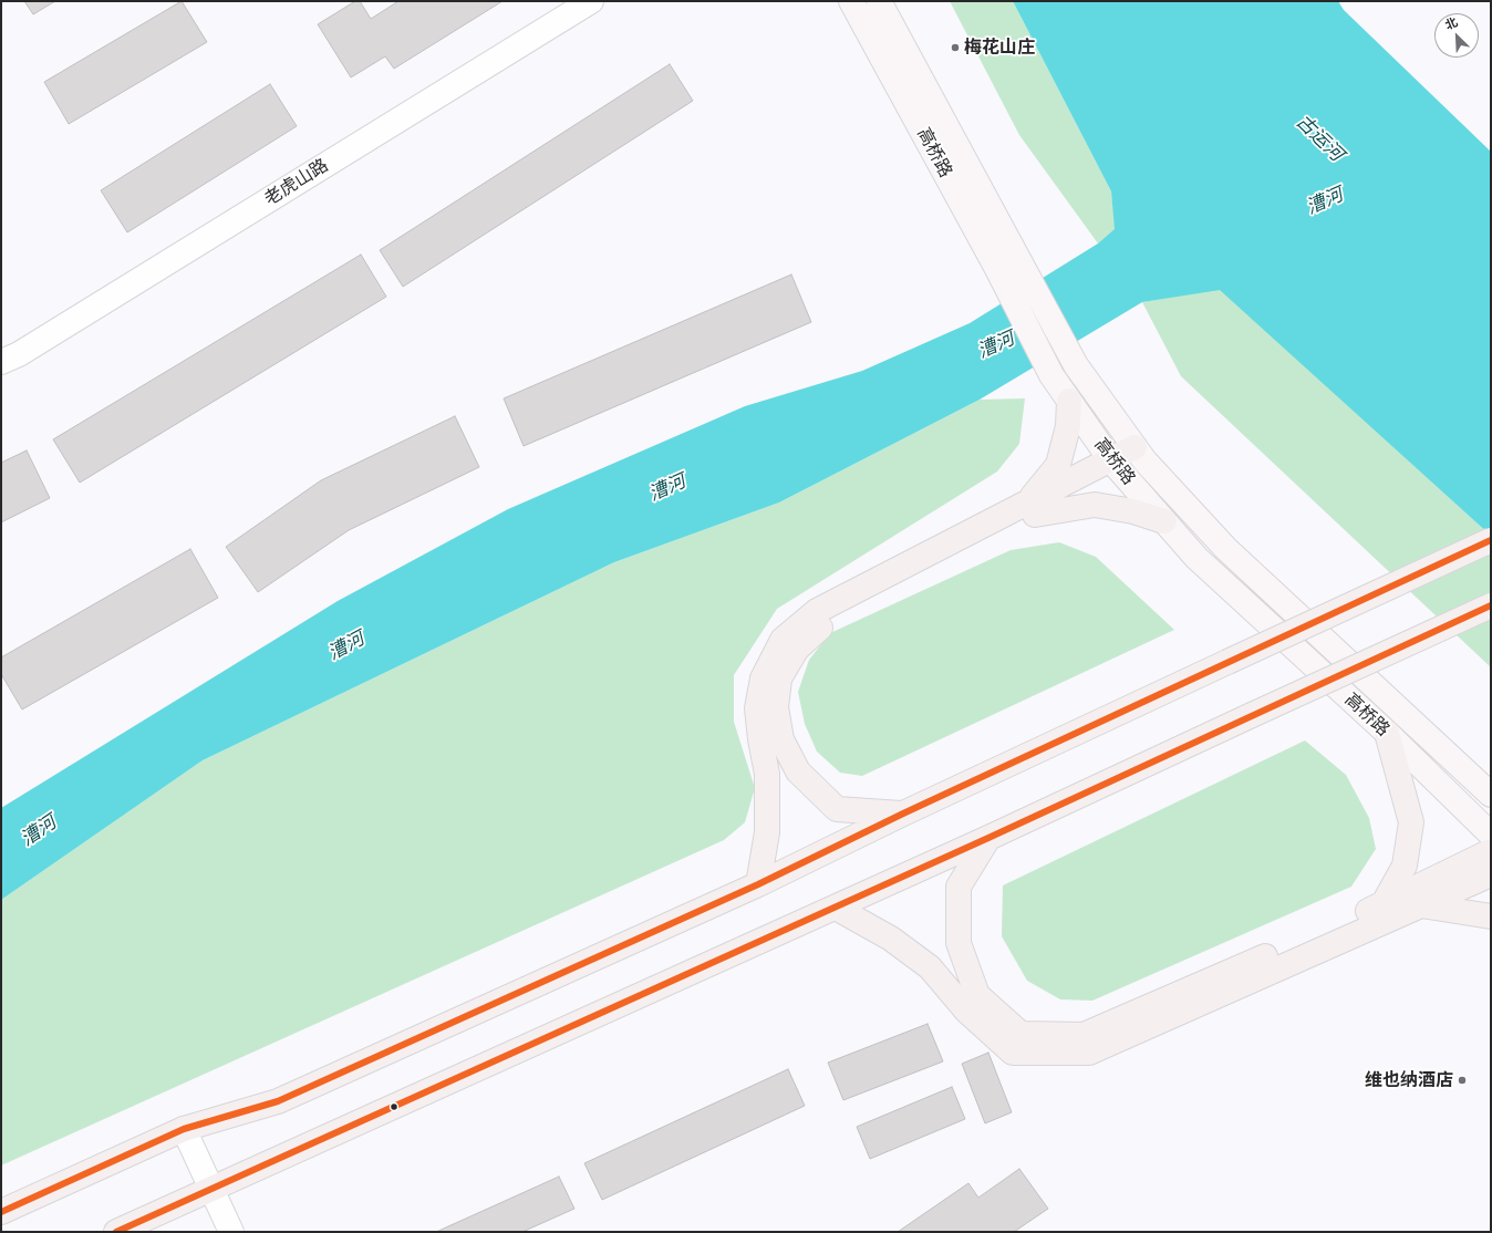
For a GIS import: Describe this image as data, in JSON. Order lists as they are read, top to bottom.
{
  "streets": {
    "main road": ["高桥路"],
    "street": ["老虎山路"]
  },
  "water": ["古运河", "漕河"],
  "places": ["梅花山庄", "维也纳酒店"],
  "north": "top left"
}
